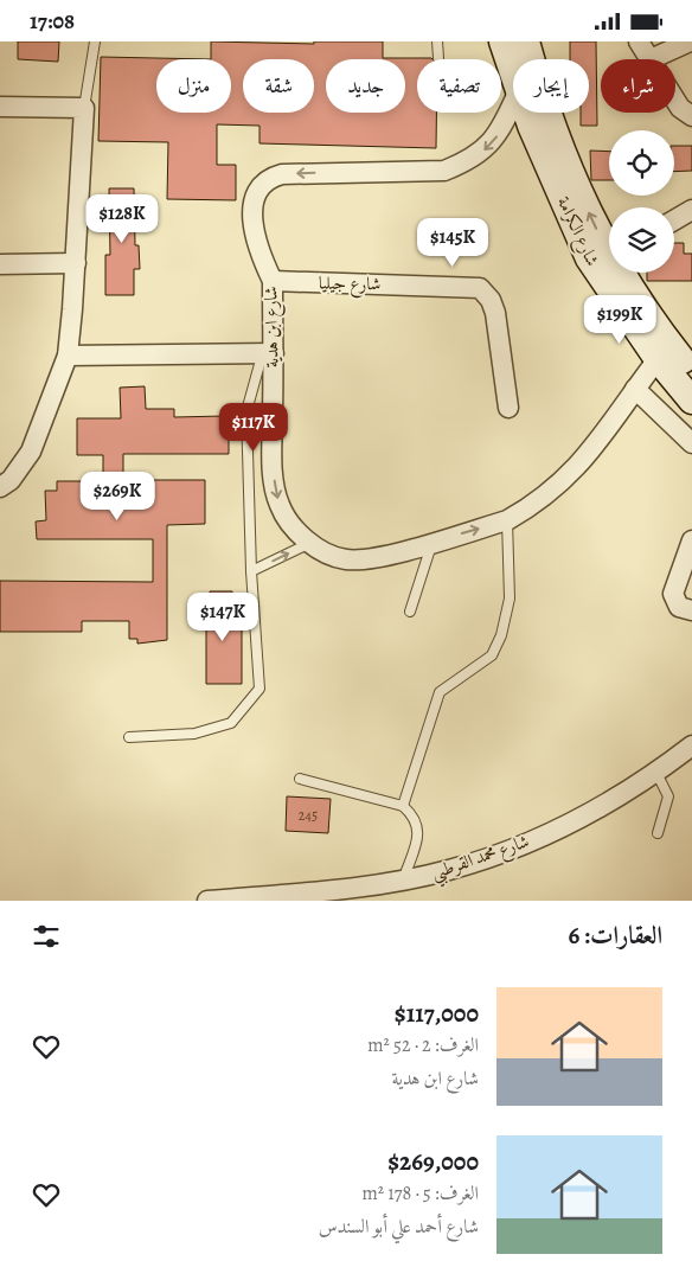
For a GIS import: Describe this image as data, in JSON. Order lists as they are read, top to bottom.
{
  "streets": {
    "street": [
      "شارع الكرامة",
      "شارع جيليا",
      "شارع ابن هدية",
      "شارع محمد القرطبي"
    ]
  },
  "crossings": [
    ["شارع الكرامة", "شارع ابن هدية"],
    ["شارع جيليا", "شارع ابن هدية"]
  ],
  "house_numbers": ["245"],
  "page": {
    "status": "17:08",
    "chip": [
      "شراء",
      "إيجار",
      "تصفية",
      "جديد",
      "شقة",
      "منزل"
    ],
    "price": [
      "$128K",
      "$145K",
      "$199K",
      "$117K",
      "$269K",
      "$147K"
    ],
    "heading": "العقارات: 6",
    "list": [
      {
        "name": "$117,000",
        "note": "الغرف: 2 · 52 m² · شارع ابن هدية"
      },
      {
        "name": "$269,000",
        "note": "الغرف: 5 · 178 m² · شارع أحمد علي أبو السندس"
      }
    ]
  }
}
